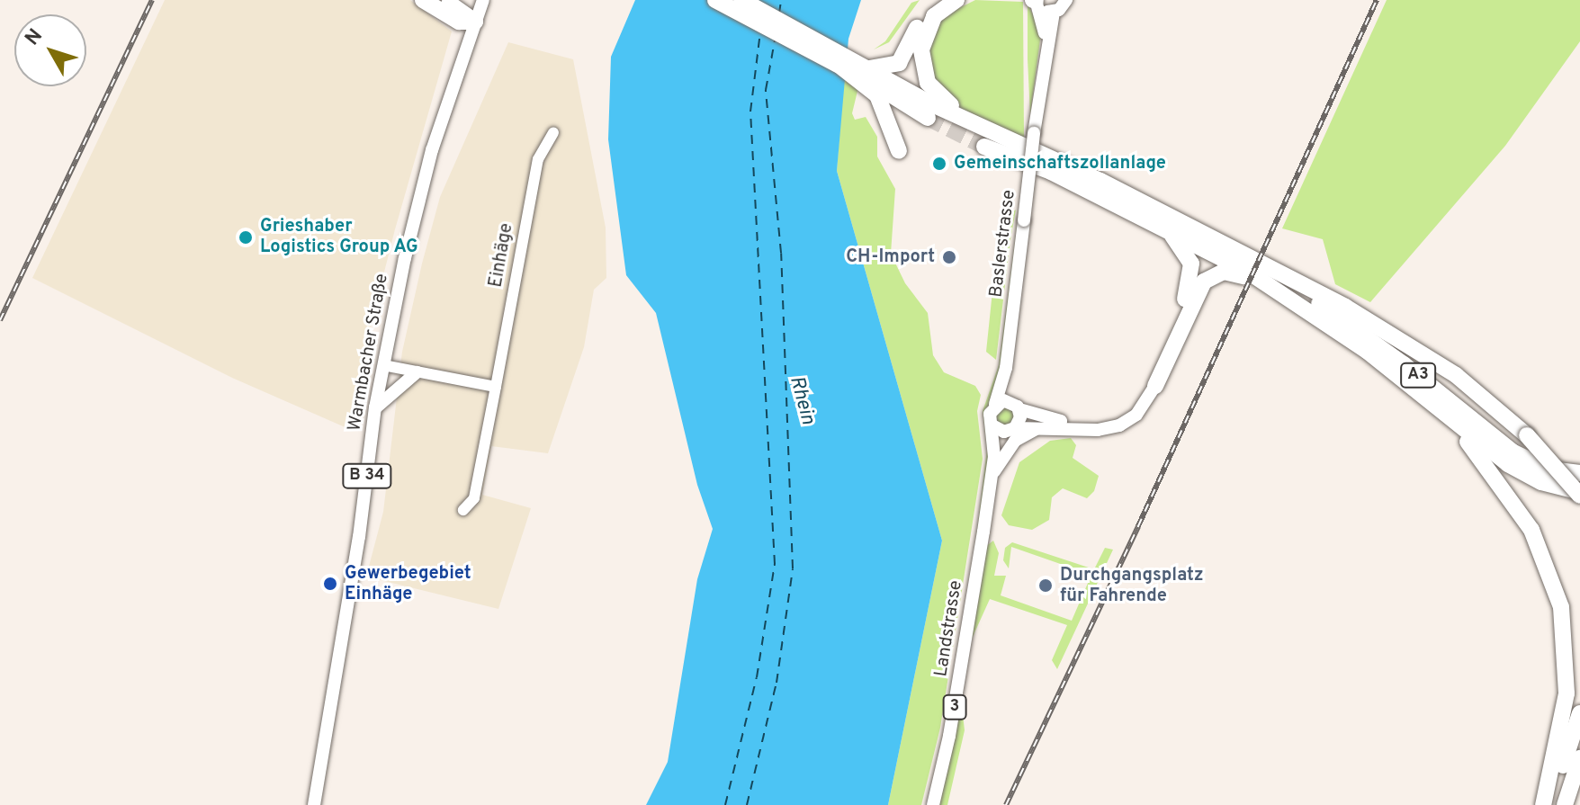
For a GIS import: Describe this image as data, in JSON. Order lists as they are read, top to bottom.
{
  "streets": {
    "highway": ["A3"],
    "main road": [
      "Baslerstrasse",
      "Warmbacher Straße",
      "B 34",
      "Landstrasse",
      "3"
    ],
    "street": ["Einhäge"]
  },
  "crossings": [
    ["Baslerstrasse", "Landstrasse"]
  ],
  "water": ["Rhein"],
  "places": [
    "Gemeinschaftszollanlage",
    "Grieshaber Logistics Group AG",
    "CH-Import",
    "Gewerbegebiet Einhäge",
    "Durchgangsplatz für Fahrende"
  ],
  "north": "top left"
}
